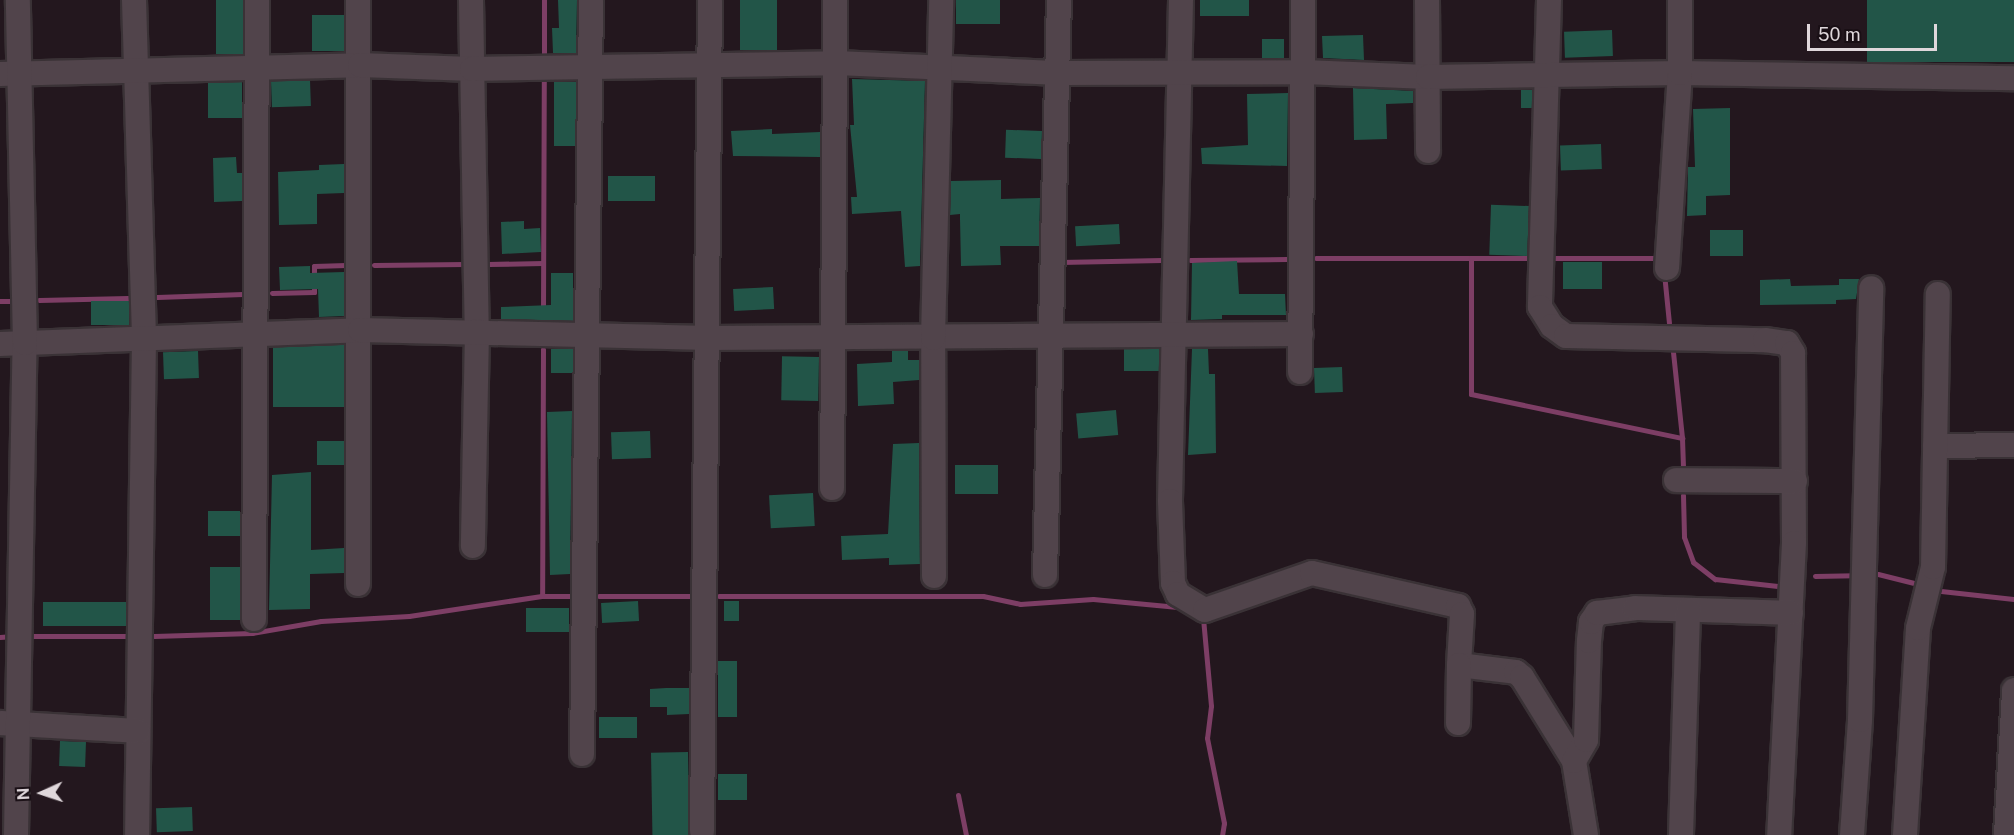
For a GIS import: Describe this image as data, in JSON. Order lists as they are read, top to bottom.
{
  "scale_bar": "50 m",
  "north": "left"
}
